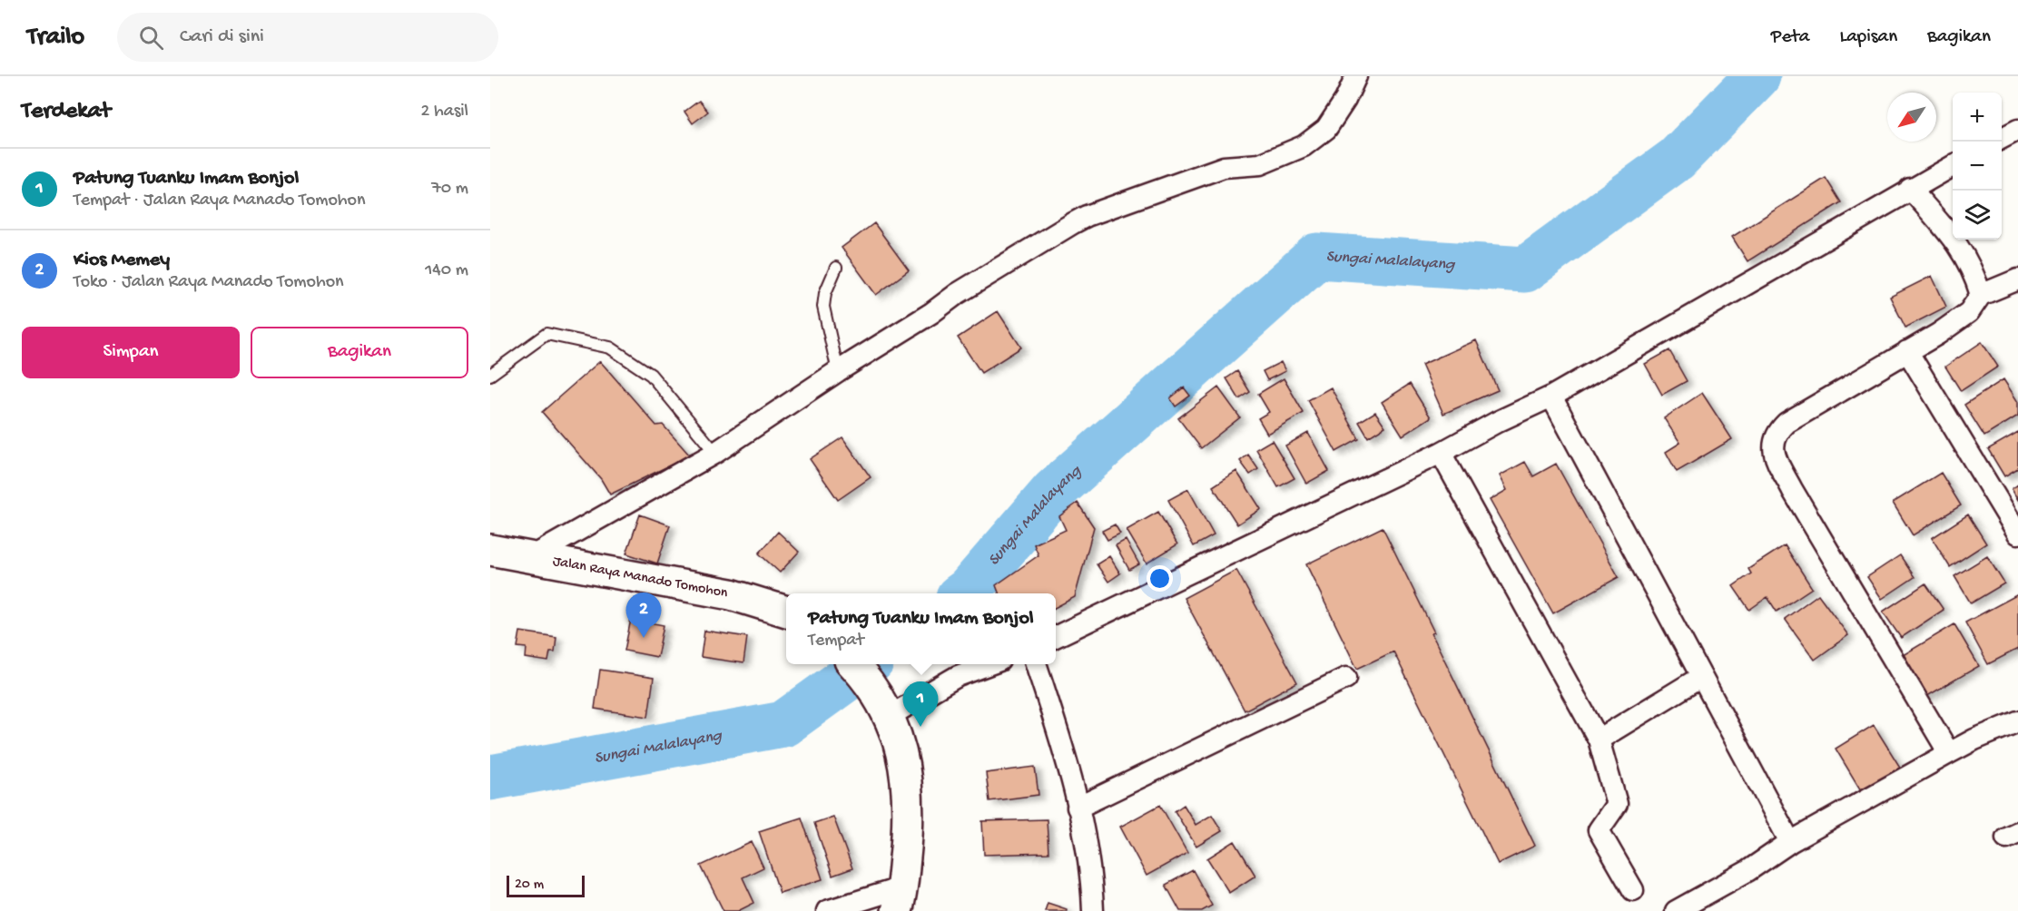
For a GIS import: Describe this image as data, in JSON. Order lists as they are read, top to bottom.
{
  "streets": {
    "highway": ["Jalan Raya Manado Tomohon"]
  },
  "water": ["Sungai Malalayang"],
  "scale_bar": "20 m",
  "north": "bottom left",
  "page": {
    "header": "Trailo",
    "search": "Cari di sini",
    "nav": ["Peta", "Lapisan", "Bagikan"],
    "heading": ["Terdekat", "2 hasil"],
    "map_buttons": ["+", "−"],
    "list": [
      {
        "mark": "1",
        "name": "Patung Tuanku Imam Bonjol",
        "note": "Tempat · Jalan Raya Manado Tomohon",
        "value": "70 m"
      },
      {
        "mark": "2",
        "name": "Kios Memey",
        "note": "Toko · Jalan Raya Manado Tomohon",
        "value": "140 m"
      }
    ],
    "buttons": ["Simpan", "Bagikan"],
    "pins": ["2", "1"],
    "popup": ["Patung Tuanku Imam Bonjol", "Tempat"],
    "scale": "20 m"
  }
}
